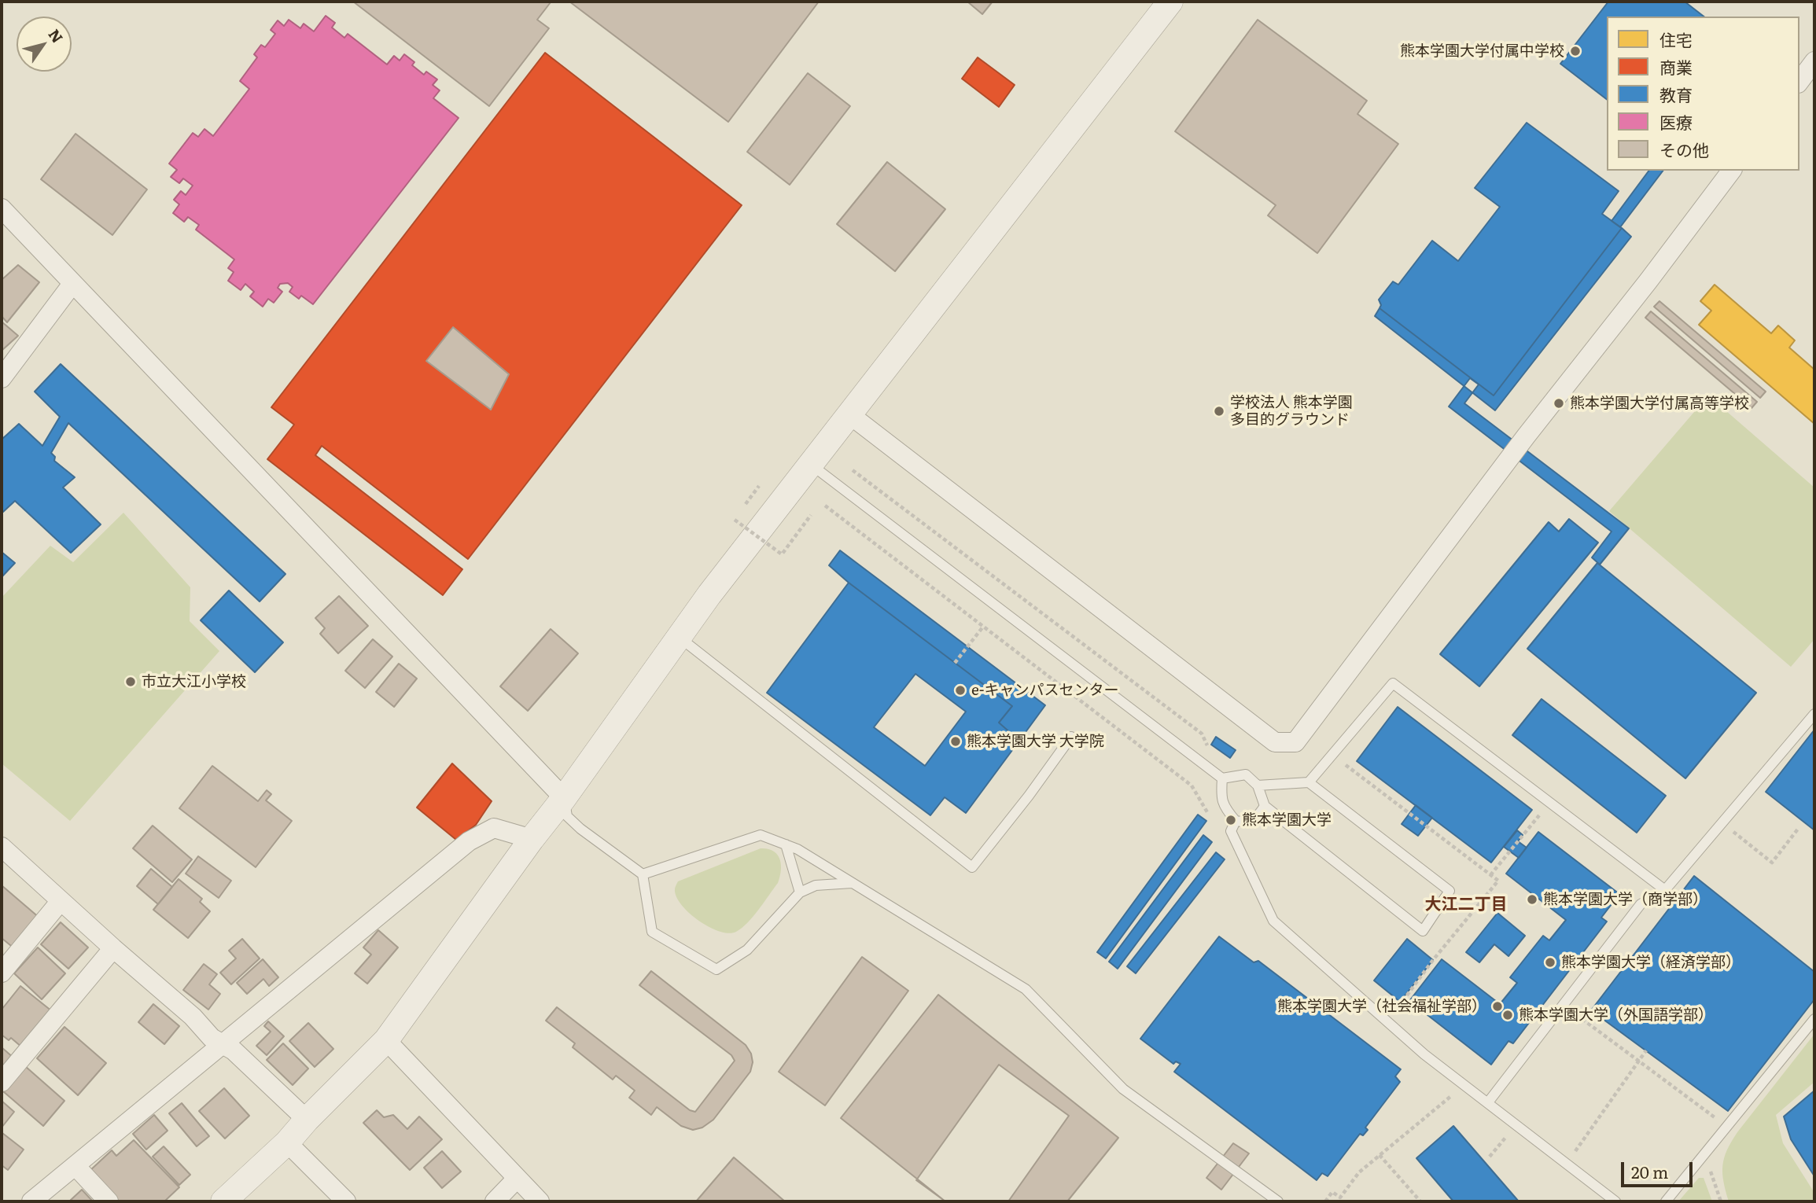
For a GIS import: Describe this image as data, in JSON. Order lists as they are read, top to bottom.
{
  "districts": ["大江二丁目"],
  "places": [
    "熊本学園大学付属中学校",
    "熊本学園大学付属高等学校",
    "学校法人 熊本学園 多目的グラウンド",
    "市立大江小学校",
    "e-キャンパスセンター",
    "熊本学園大学 大学院",
    "熊本学園大学",
    "熊本学園大学（商学部）",
    "熊本学園大学（経済学部）",
    "熊本学園大学（社会福祉学部）",
    "熊本学園大学（外国語学部）"
  ],
  "legend": [
    "住宅",
    "商業",
    "教育",
    "医療",
    "その他"
  ],
  "scale_bar": "20 m",
  "north": "top right"
}
